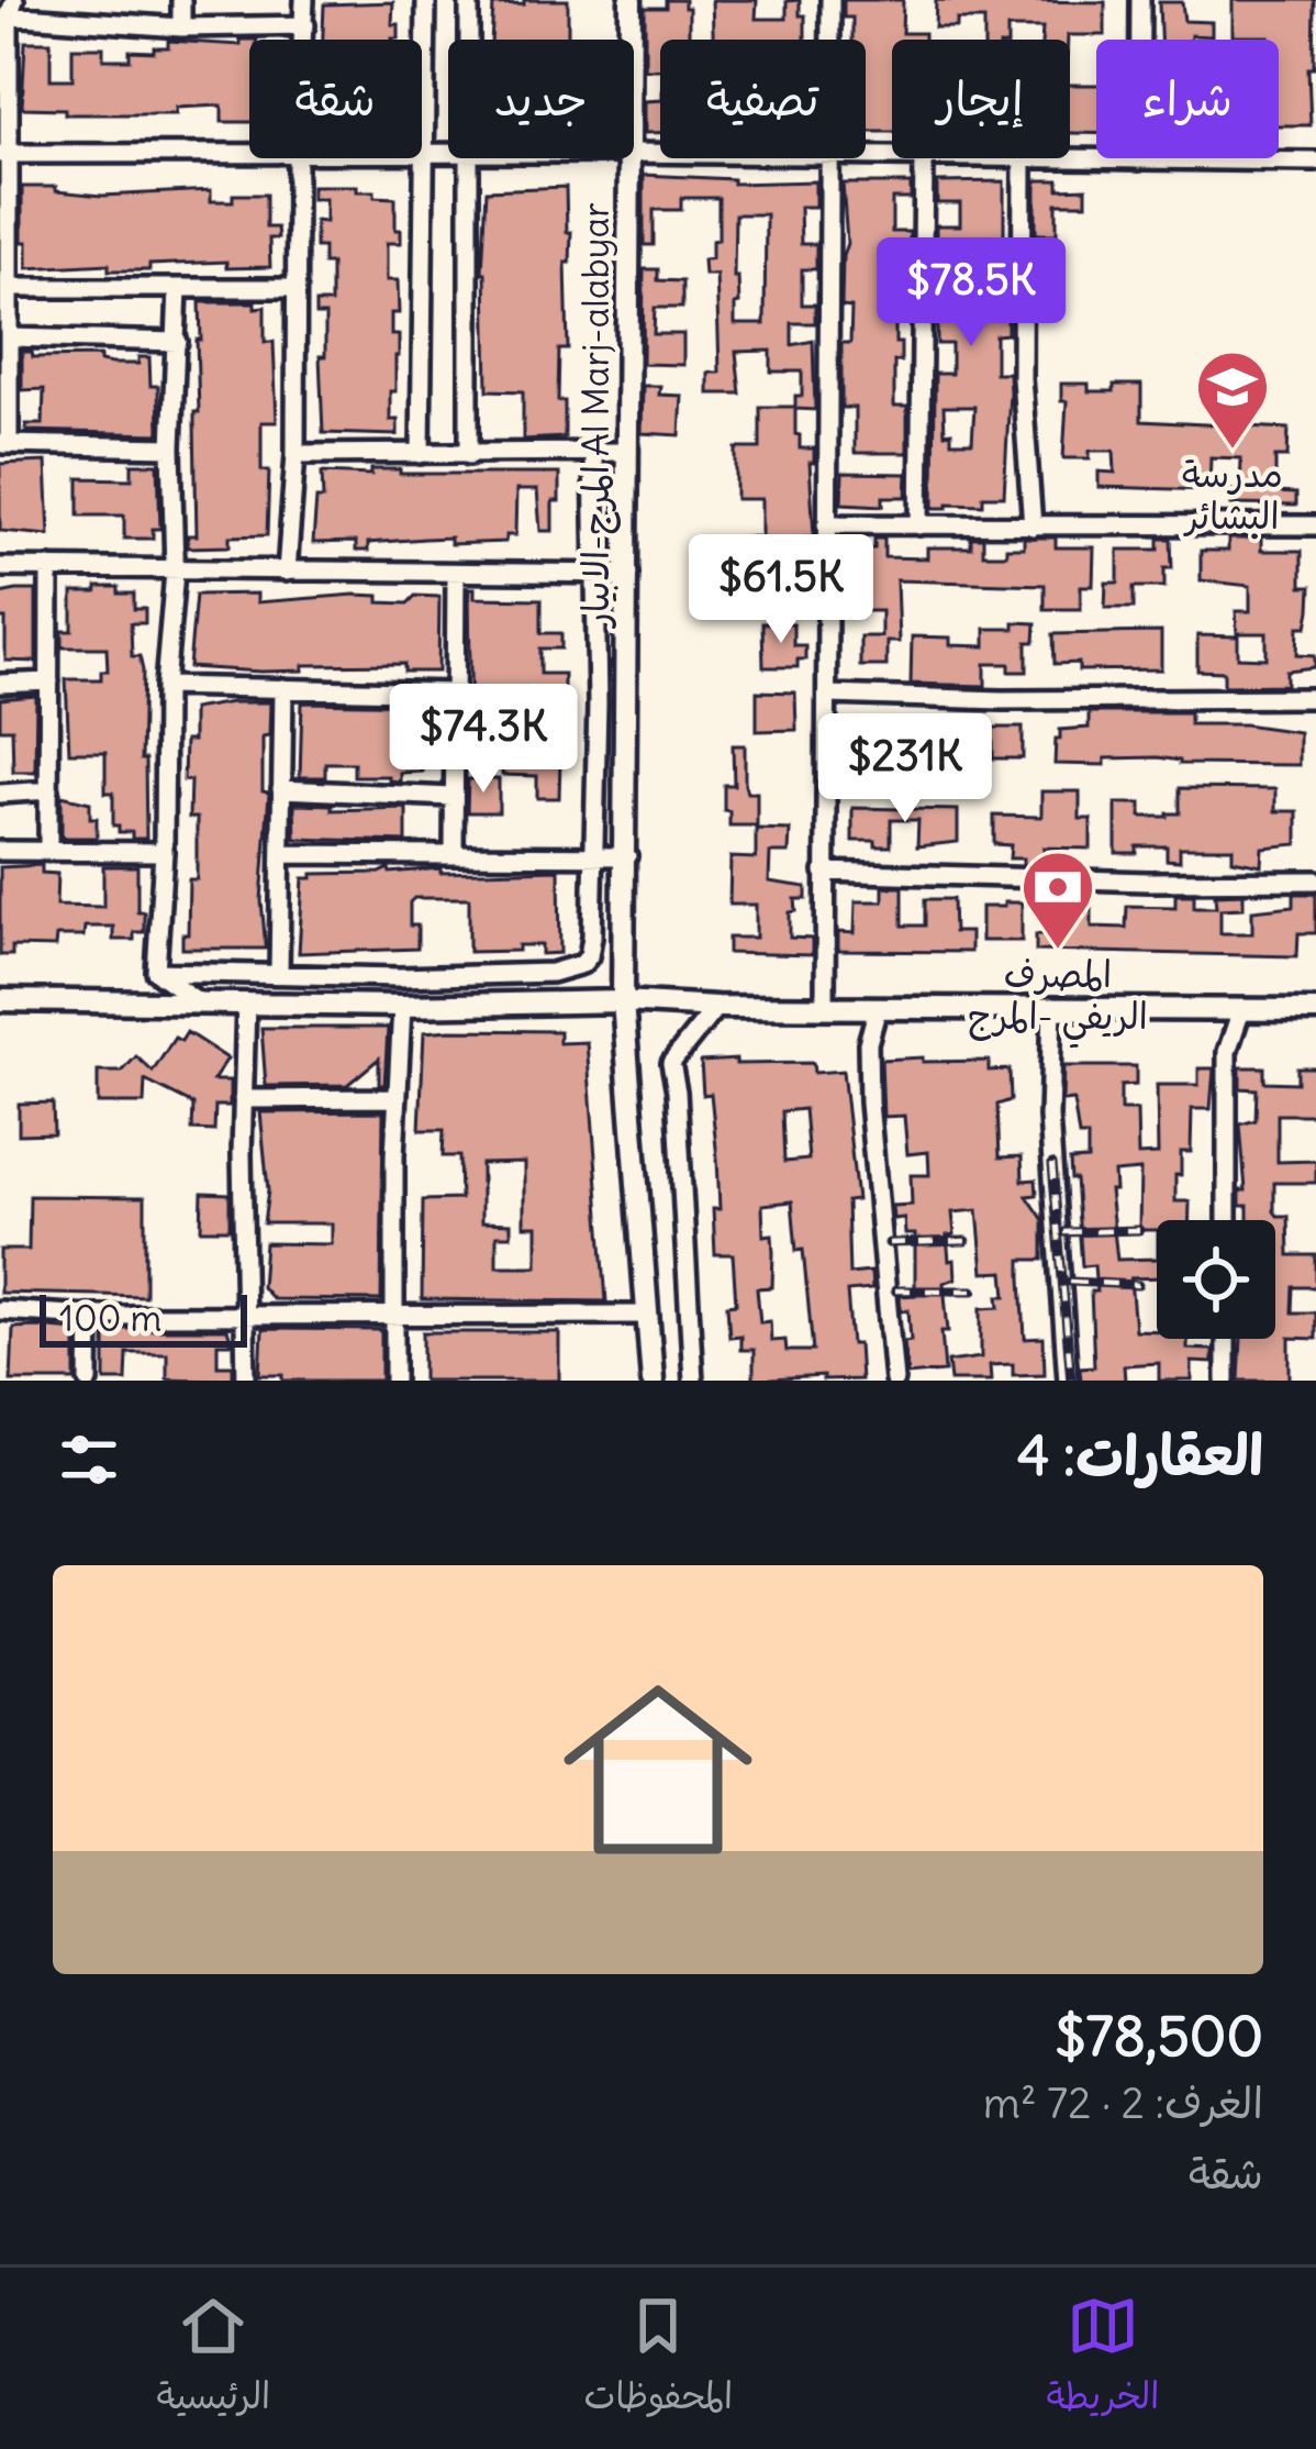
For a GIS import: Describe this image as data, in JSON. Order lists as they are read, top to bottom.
{
  "streets": {
    "main road": ["المرج-الابيار Al Marj-alabyar"]
  },
  "places": {
    "school or university": ["مدرسة البشائر"],
    "bank": ["المصرف الريفي -المرج"]
  },
  "scale_bar": "100 m",
  "page": {
    "chip": [
      "شراء",
      "إيجار",
      "تصفية",
      "جديد",
      "شقة"
    ],
    "price": [
      "$78.5K",
      "$61.5K",
      "$74.3K",
      "$231K"
    ],
    "scale": "100 m",
    "heading": "العقارات: 4",
    "list": [
      {
        "name": "$78,500",
        "note": "الغرف: 2 · 72 m² · شقة"
      }
    ],
    "tabs": ["الخريطة", "المحفوظات", "الرئيسية"]
  }
}
